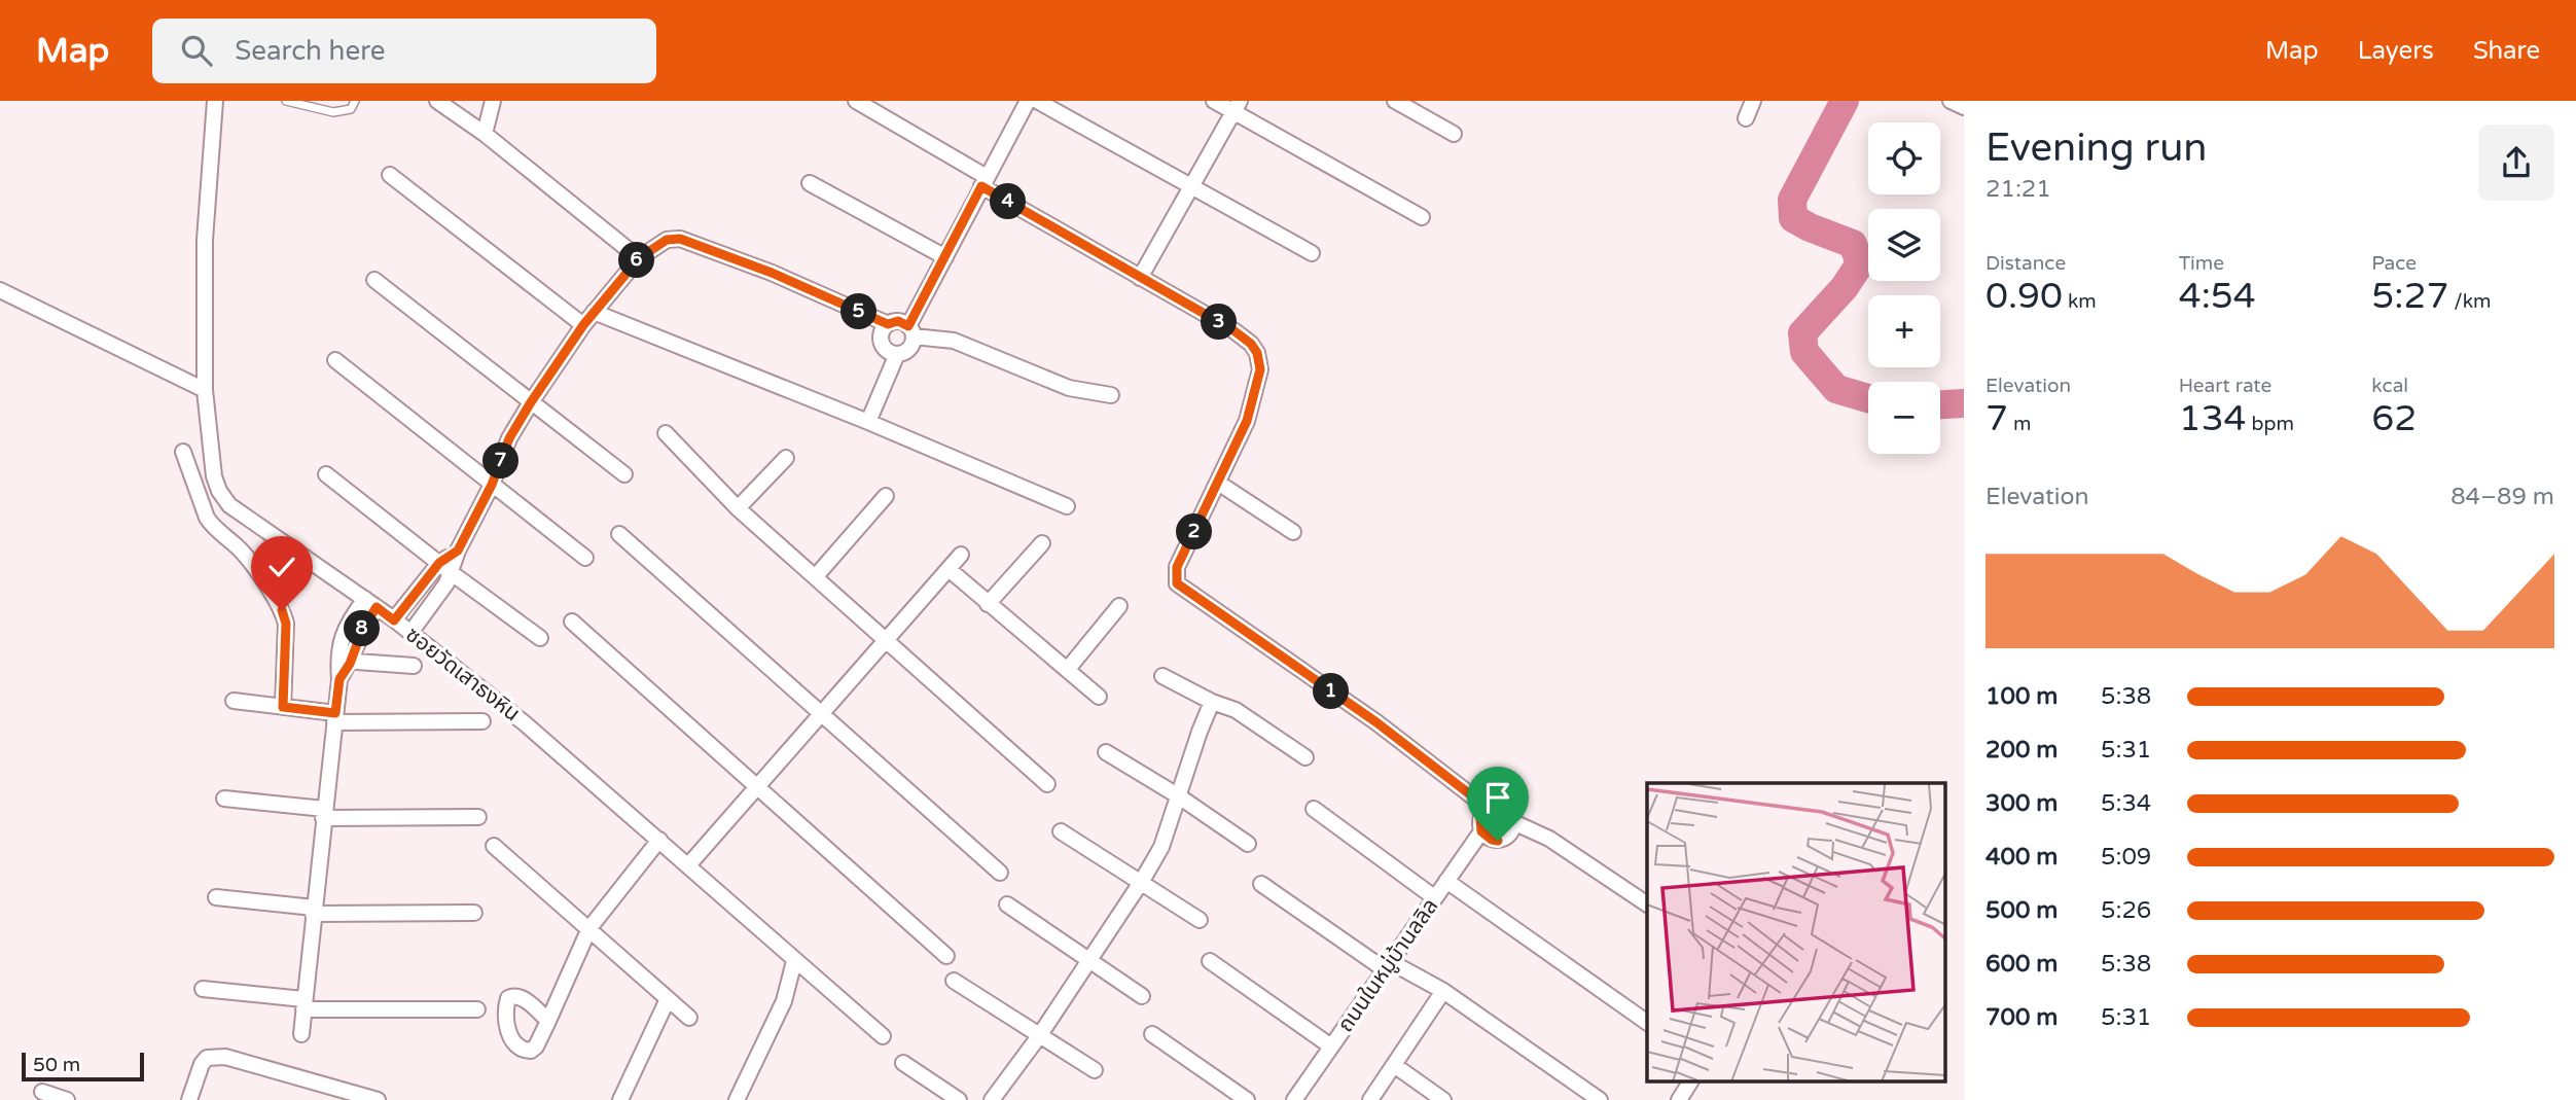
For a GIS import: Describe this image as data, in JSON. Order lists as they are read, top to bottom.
{
  "streets": {
    "street": ["ซอยวัดเสาธงหิน", "ถนนในหมู่บ้านลลิล"]
  },
  "scale_bar": "50 m",
  "page": {
    "header": "Map",
    "search": "Search here",
    "nav": ["Map", "Layers", "Share"],
    "heading": ["Evening run", "21:21"],
    "map_buttons": ["+", "−"],
    "pins": [
      "4",
      "6",
      "5",
      "3",
      "7",
      "2",
      "8",
      "1"
    ],
    "stats": [
      ["Distance", "0.90 km"],
      ["Time", "4:54"],
      ["Pace", "5:27 /km"],
      ["Elevation", "7 m"],
      ["Heart rate", "134 bpm"],
      ["kcal", "62"]
    ],
    "chart": ["Elevation", "84–89 m"],
    "list": [
      {
        "name": "100 m",
        "note": "5:38"
      },
      {
        "name": "200 m",
        "note": "5:31"
      },
      {
        "name": "300 m",
        "note": "5:34"
      },
      {
        "name": "400 m",
        "note": "5:09"
      },
      {
        "name": "500 m",
        "note": "5:26"
      },
      {
        "name": "600 m",
        "note": "5:38"
      },
      {
        "name": "700 m",
        "note": "5:31"
      }
    ],
    "scale": "50 m"
  }
}
